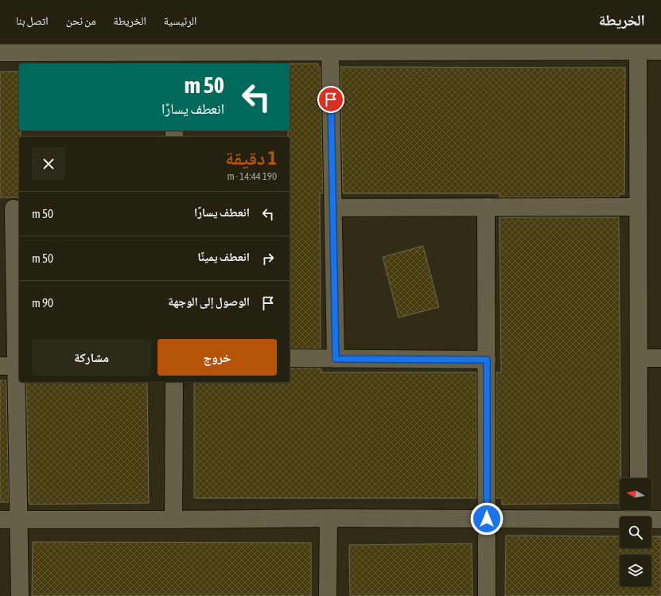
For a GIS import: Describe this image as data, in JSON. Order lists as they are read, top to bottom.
{
  "north": "left",
  "page": {
    "header": "الخريطة",
    "nav": [
      "الرئيسية",
      "الخريطة",
      "من نحن",
      "اتصل بنا"
    ],
    "turn": ["50 m", "انعطف يسارًا"],
    "heading": ["1 دقيقة", "190 m · 14:44"],
    "list": [
      {
        "name": "انعطف يسارًا",
        "value": "50 m"
      },
      {
        "name": "انعطف يمينًا",
        "value": "50 m"
      },
      {
        "name": "الوصول إلى الوجهة",
        "value": "90 m"
      }
    ],
    "buttons": ["خروج", "مشاركة"]
  }
}
